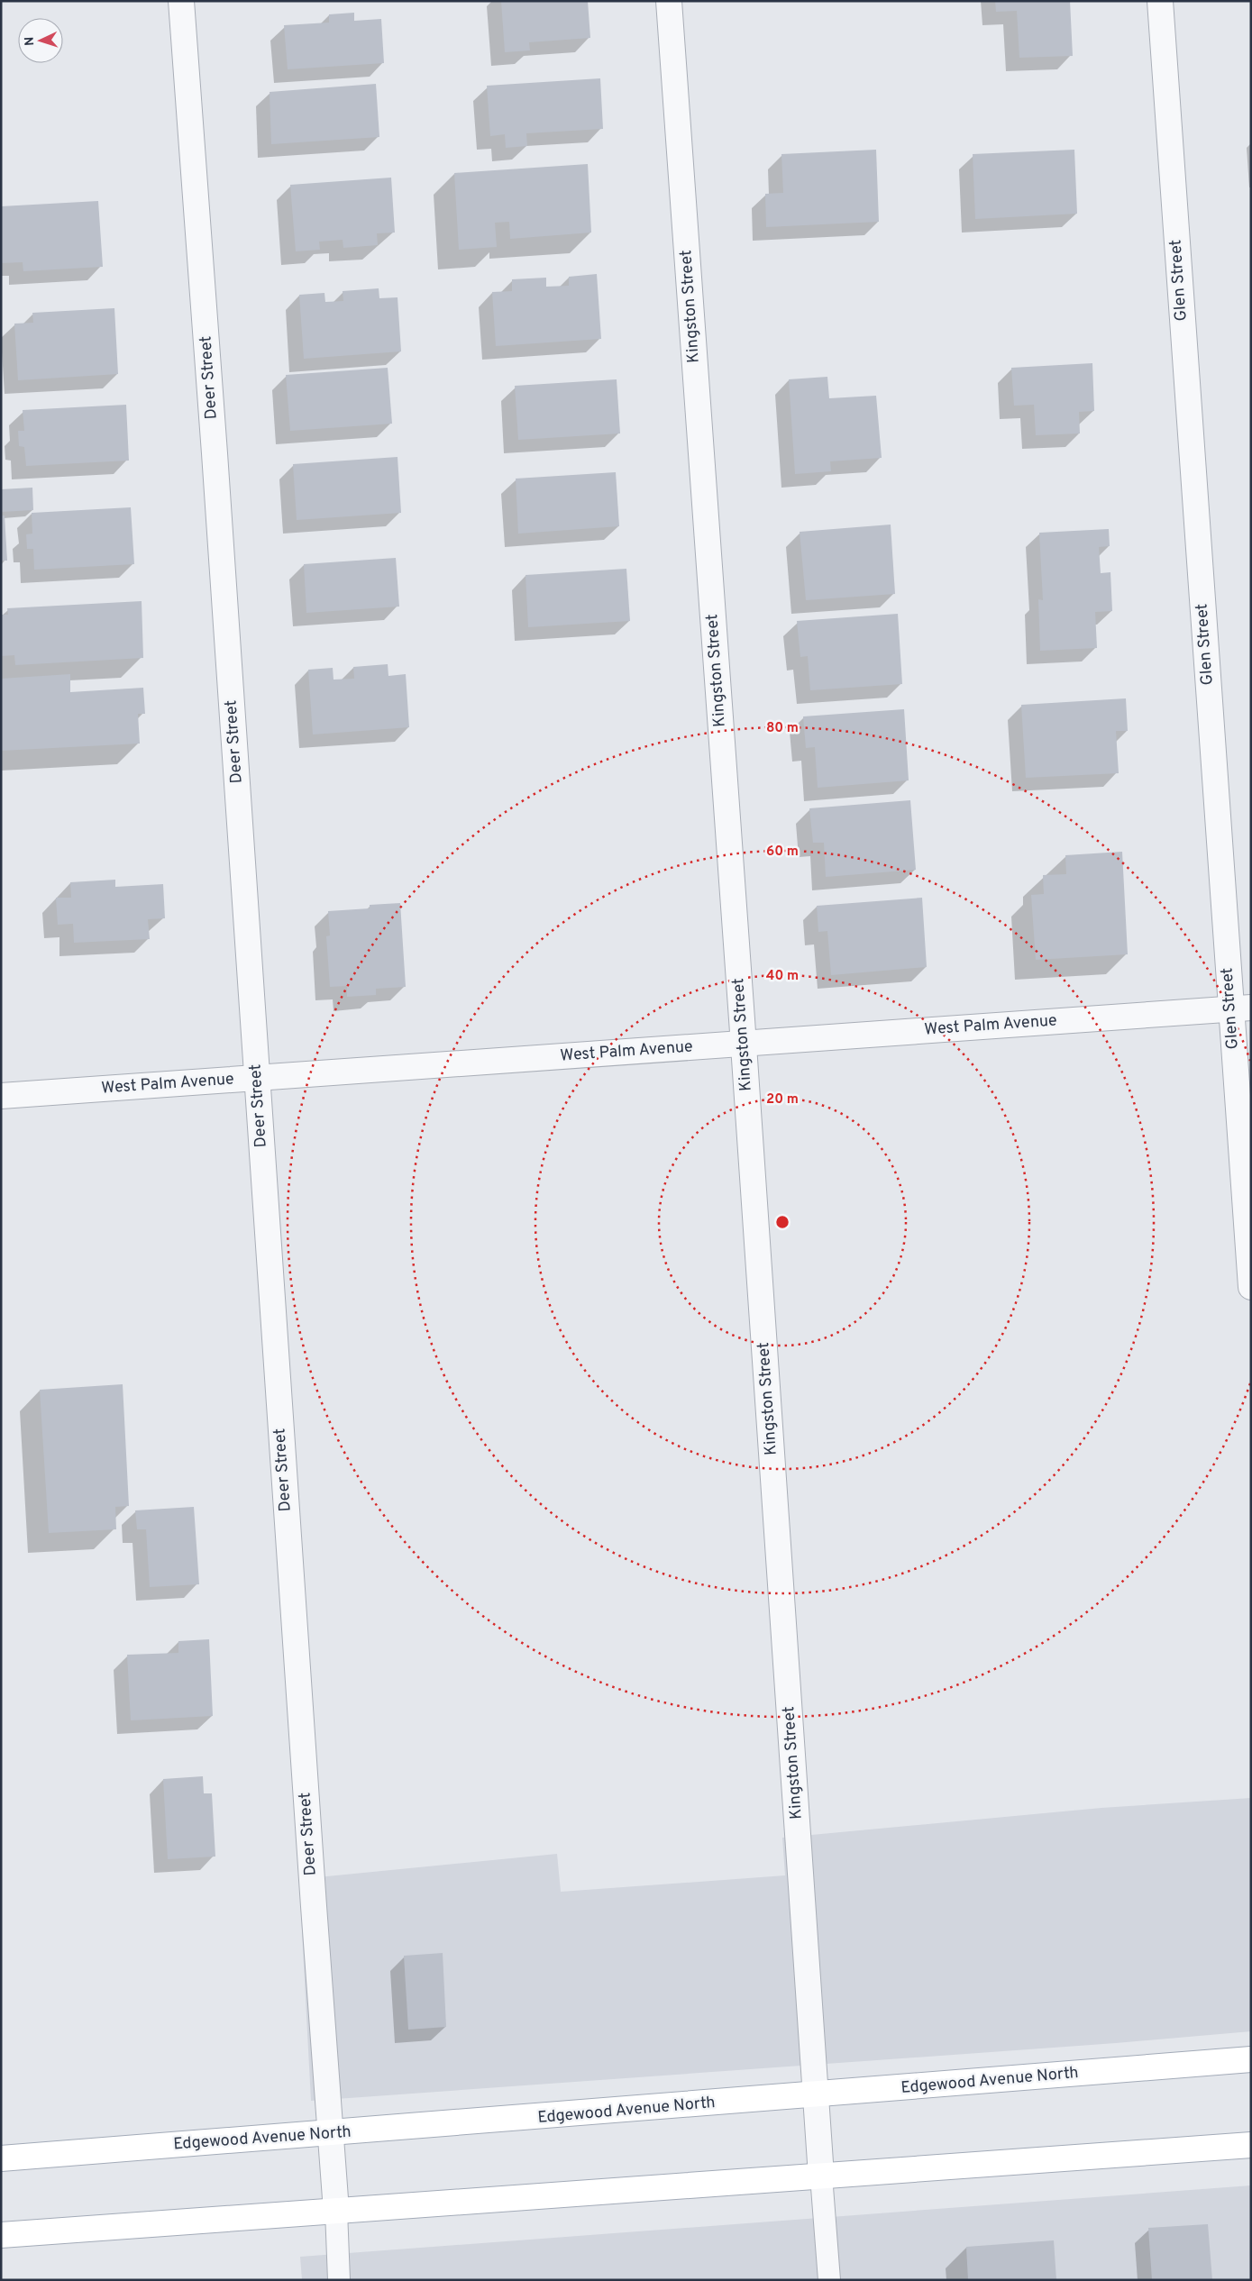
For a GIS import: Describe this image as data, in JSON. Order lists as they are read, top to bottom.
{
  "streets": {
    "main road": ["Edgewood Avenue North"],
    "street": [
      "Glen Street",
      "Kingston Street",
      "Deer Street",
      "West Palm Avenue"
    ]
  },
  "crossings": [
    ["Glen Street", "West Palm Avenue"],
    ["Kingston Street", "West Palm Avenue"],
    ["Kingston Street", "Edgewood Avenue North"],
    ["Deer Street", "West Palm Avenue"],
    ["Deer Street", "Edgewood Avenue North"]
  ],
  "north": "left",
  "rings": [
    "80 m",
    "60 m",
    "40 m",
    "20 m"
  ]
}
